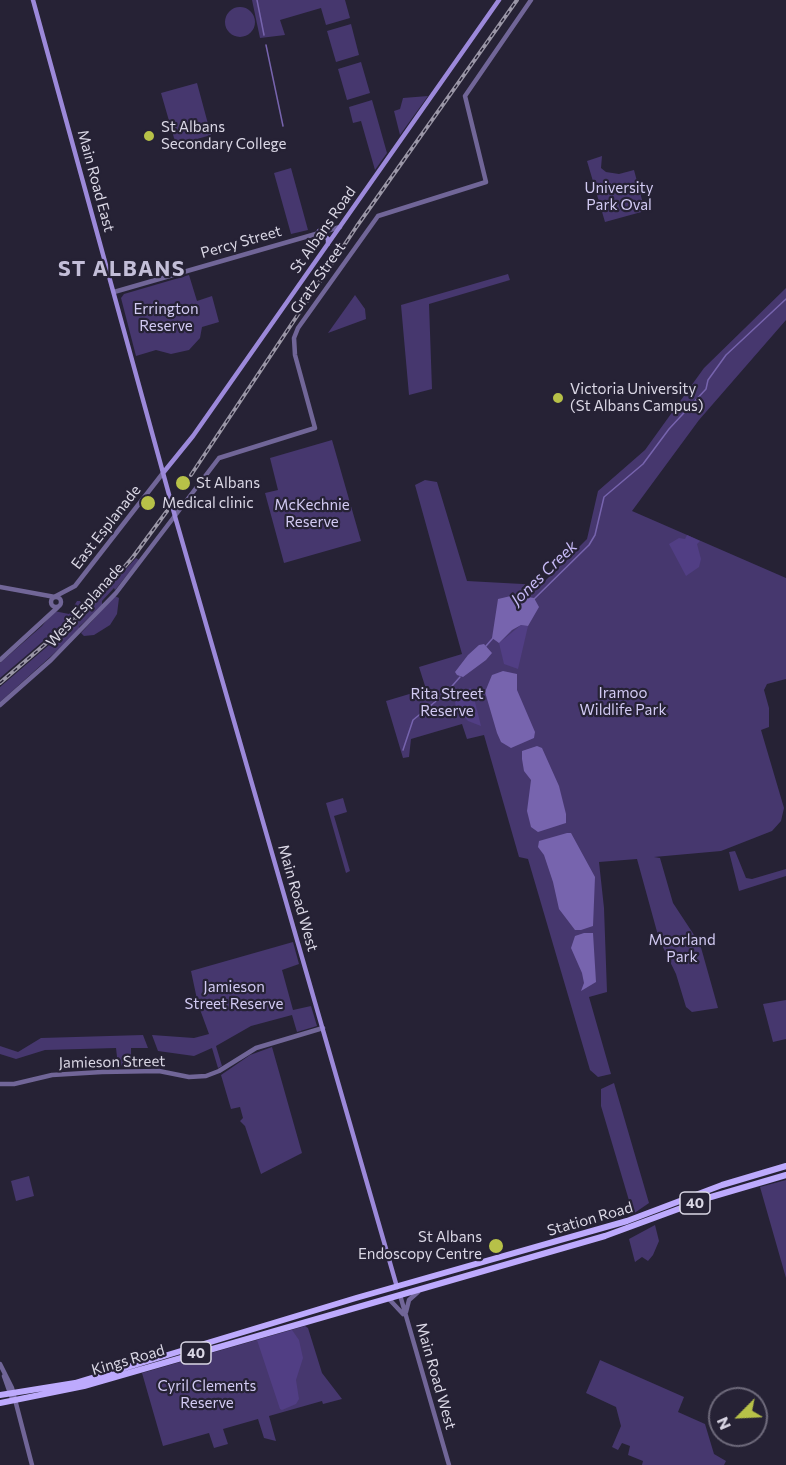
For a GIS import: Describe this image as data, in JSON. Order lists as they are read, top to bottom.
{
  "streets": {
    "main road": [
      "Main Road East",
      "St Albans Road",
      "Main Road West",
      "40",
      "Station Road",
      "Kings Road"
    ],
    "street": [
      "Percy Street",
      "Gratz Street",
      "East Esplanade",
      "West Esplanade",
      "Jamieson Street"
    ]
  },
  "crossings": [
    ["Main Road East", "St Albans Road"],
    ["Main Road East", "Percy Street"],
    ["Main Road East", "East Esplanade"],
    ["Main Road East", "Main Road West"],
    ["St Albans Road", "Percy Street"],
    ["St Albans Road", "East Esplanade"],
    ["St Albans Road", "Main Road West"],
    ["Gratz Street", "West Esplanade"],
    ["East Esplanade", "Main Road West"],
    ["West Esplanade", "Main Road West"],
    ["Main Road West", "Jamieson Street"],
    ["Main Road West", "Station Road"],
    ["Main Road West", "Kings Road"],
    ["Station Road", "Kings Road"]
  ],
  "districts": ["ST ALBANS"],
  "water": ["Jones Creek"],
  "parks": [
    "University Park Oval",
    "Errington Reserve",
    "McKechnie Reserve",
    "Iramoo Wildlife Park",
    "Rita Street Reserve",
    "Moorland Park",
    "Jamieson Street Reserve",
    "Cyril Clements Reserve"
  ],
  "places": [
    "St Albans Secondary College",
    "Victoria University (St Albans Campus)",
    "St Albans",
    "Medical clinic",
    "St Albans Endoscopy Centre"
  ],
  "north": "bottom left"
}
